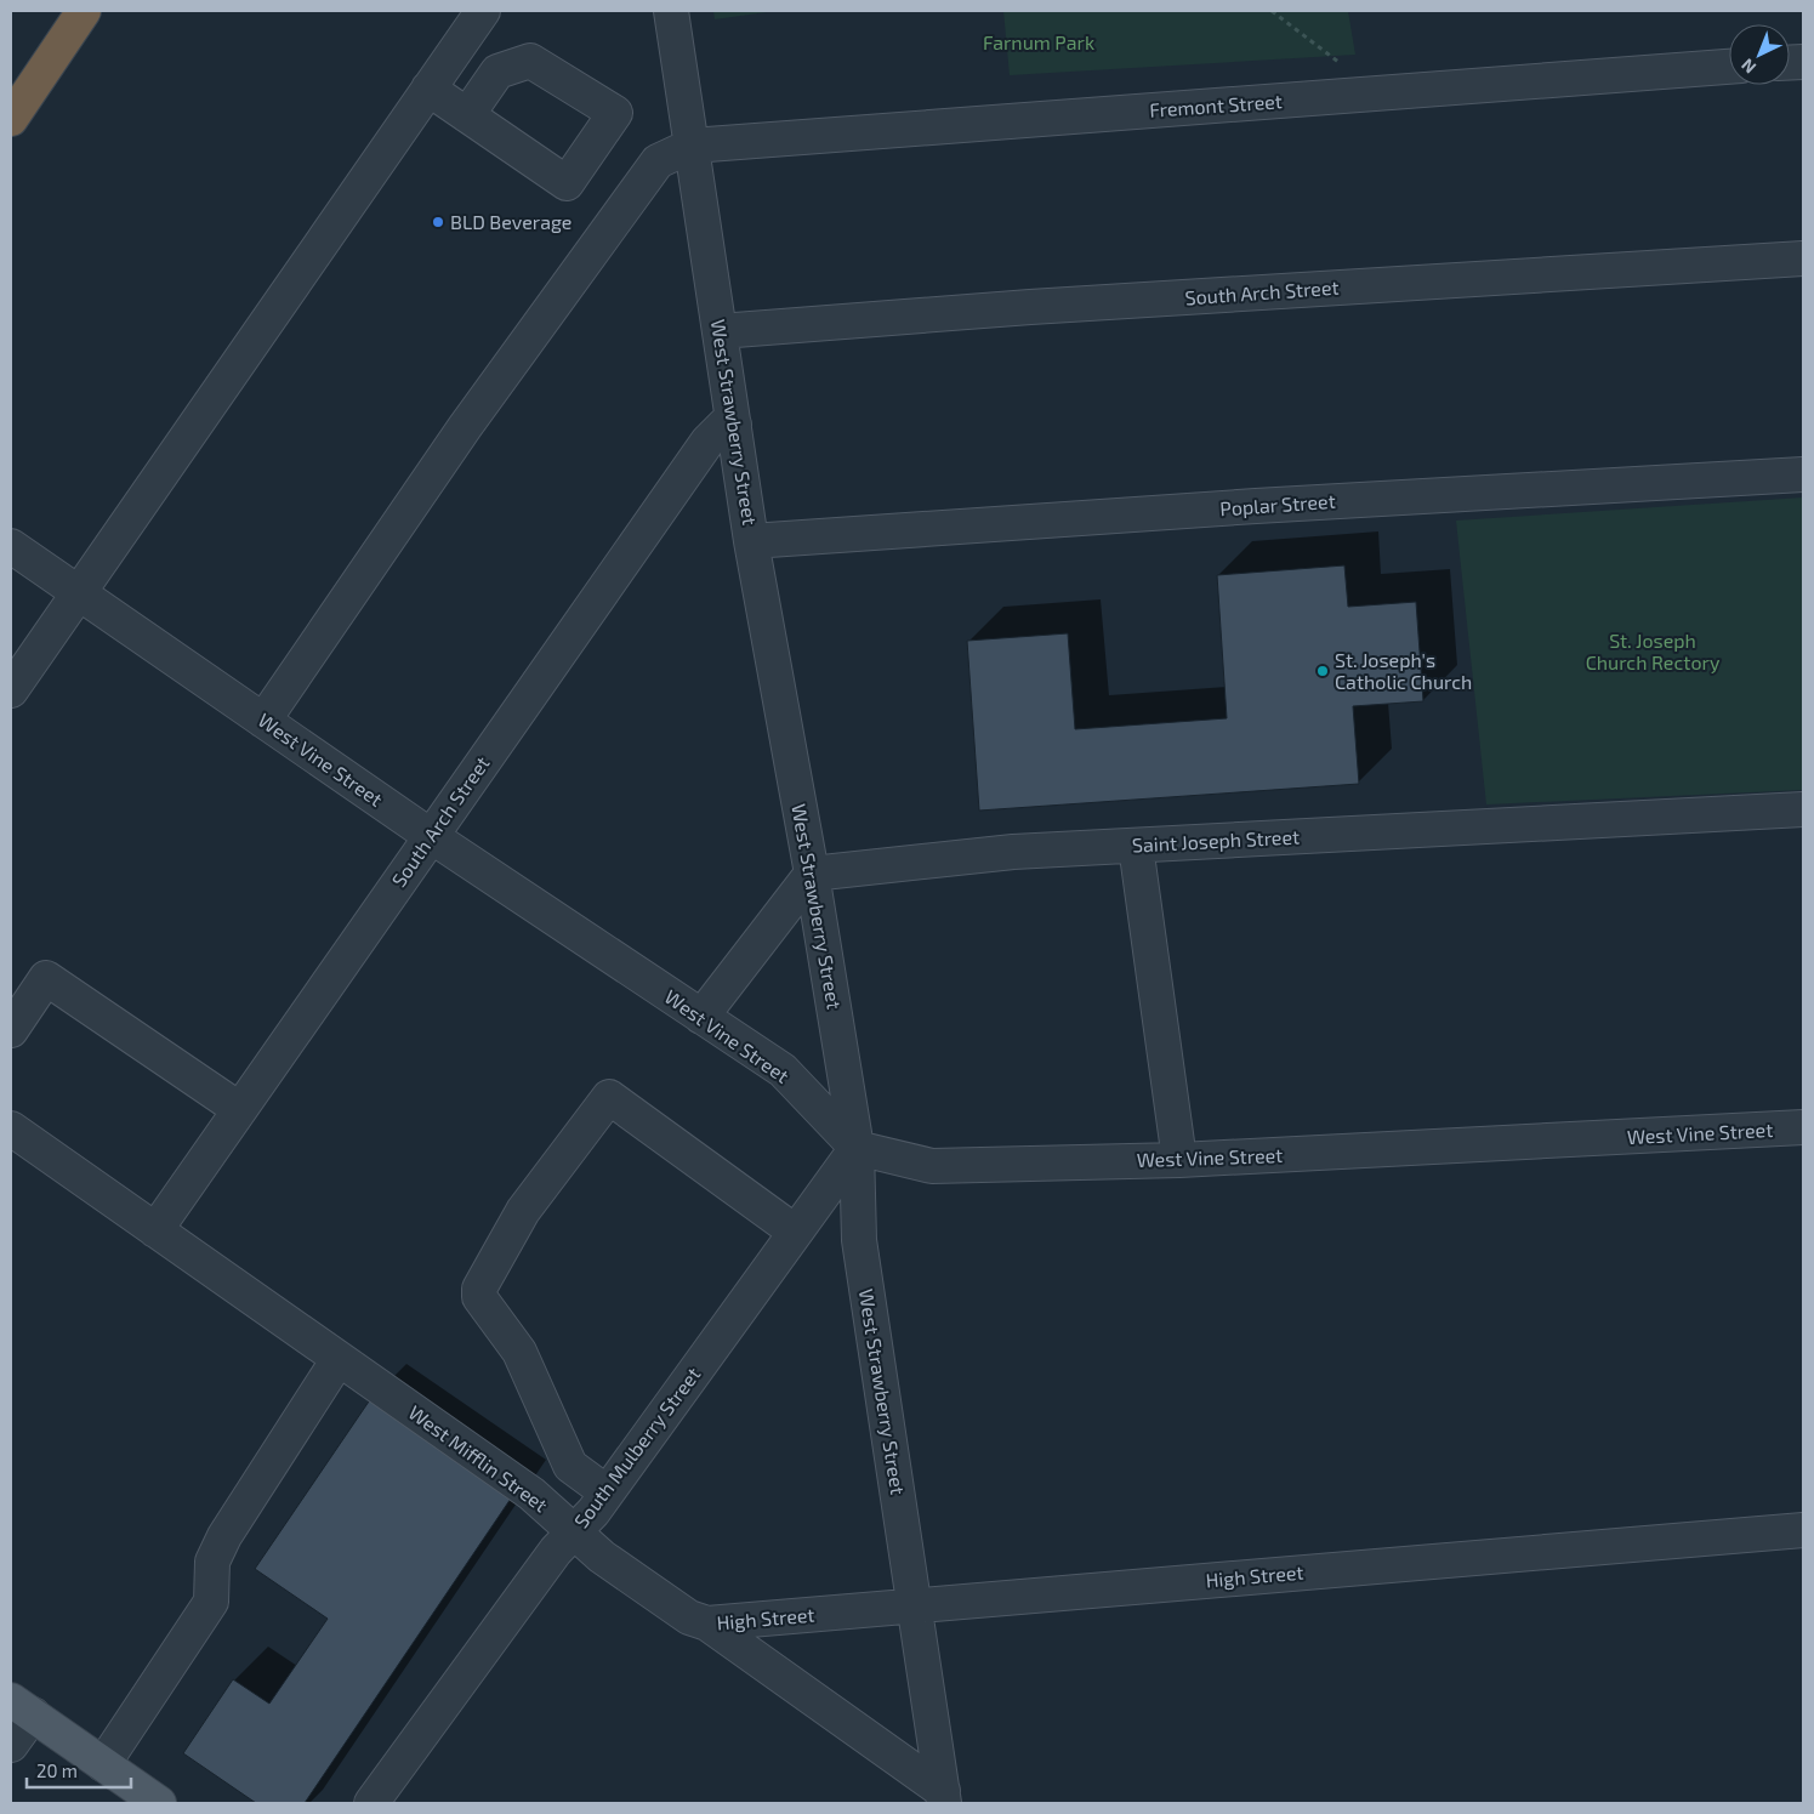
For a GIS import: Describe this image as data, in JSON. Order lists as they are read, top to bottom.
{
  "streets": {
    "street": [
      "Fremont Street",
      "South Arch Street",
      "West Strawberry Street",
      "Poplar Street",
      "West Vine Street",
      "Saint Joseph Street",
      "South Mulberry Street",
      "West Mifflin Street",
      "High Street"
    ]
  },
  "crossings": [
    ["Fremont Street", "West Strawberry Street"],
    ["South Arch Street", "West Strawberry Street"],
    ["South Arch Street", "West Vine Street"],
    ["South Arch Street", "West Mifflin Street"],
    ["West Strawberry Street", "Poplar Street"],
    ["West Strawberry Street", "West Vine Street"],
    ["West Strawberry Street", "Saint Joseph Street"],
    ["West Strawberry Street", "South Mulberry Street"],
    ["West Strawberry Street", "West Mifflin Street"],
    ["West Strawberry Street", "High Street"],
    ["West Vine Street", "South Mulberry Street"],
    ["South Mulberry Street", "West Mifflin Street"],
    ["West Mifflin Street", "High Street"]
  ],
  "parks": ["Farnum Park", "St. Joseph Church Rectory"],
  "places": ["BLD Beverage", "St. Joseph's Catholic Church"],
  "scale_bar": "20 m",
  "north": "bottom left"
}
